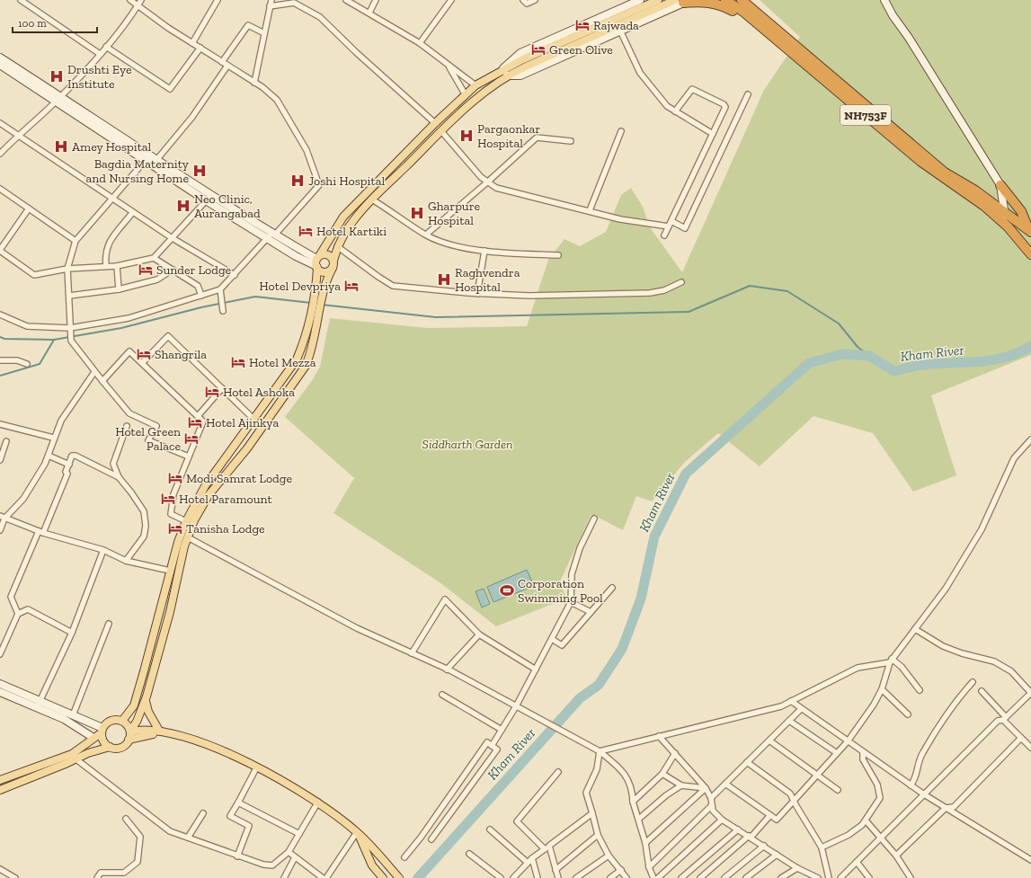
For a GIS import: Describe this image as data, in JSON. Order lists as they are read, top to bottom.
{
  "streets": {
    "highway": ["NH753F"]
  },
  "water": ["Kham River"],
  "parks": ["Siddharth Garden"],
  "places": {
    "hotel": [
      "Rajwada",
      "Green Olive",
      "Hotel Kartiki",
      "Sunder Lodge",
      "Hotel Devpriya",
      "Shangrila",
      "Hotel Mezza",
      "Hotel Ashoka",
      "Hotel Ajinkya",
      "Hotel Green Palace",
      "Modi Samrat Lodge",
      "Hotel Paramount",
      "Tanisha Lodge"
    ],
    "hospital": [
      "Drushti Eye Institute",
      "Pargaonkar Hospital",
      "Amey Hospital",
      "Bagdia Maternity and Nursing Home",
      "Joshi Hospital",
      "Neo Clinic, Aurangabad",
      "Gharpure Hospital",
      "Raghvendra Hospital"
    ],
    "sports": ["Corporation Swimming Pool"]
  },
  "scale_bar": "100 m"
}
